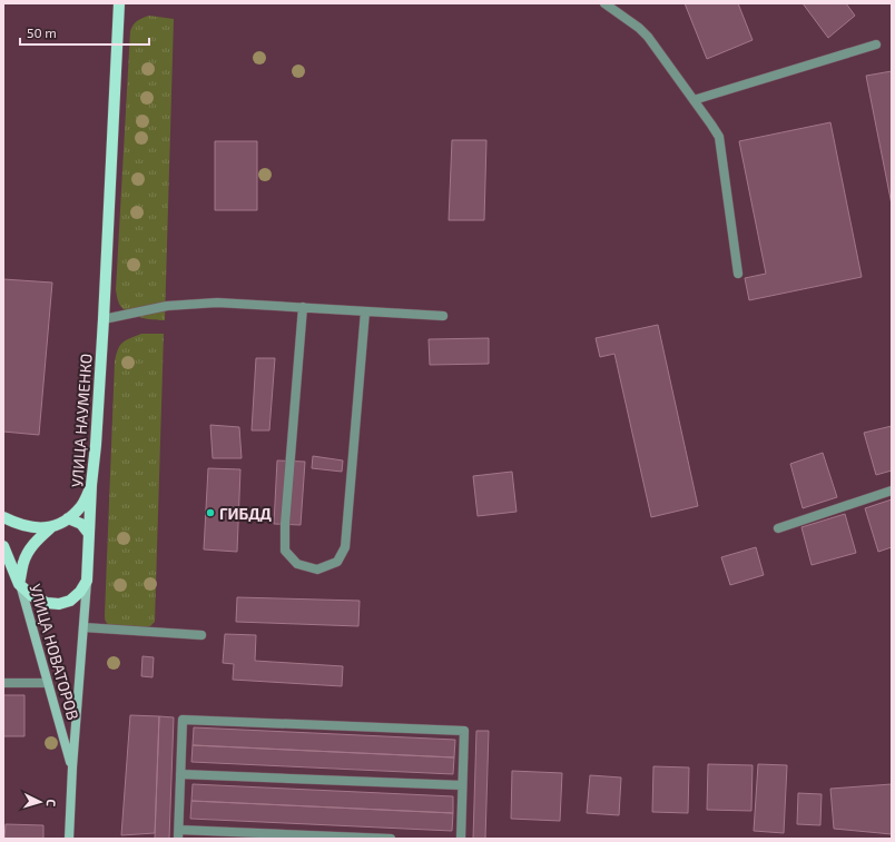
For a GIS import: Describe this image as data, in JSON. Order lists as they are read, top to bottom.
{
  "streets": {
    "main road": ["УЛИЦА НАУМЕНКО", "УЛИЦА НОВАТОРОВ"]
  },
  "crossings": [
    ["УЛИЦА НАУМЕНКО", "УЛИЦА НОВАТОРОВ"]
  ],
  "places": ["ГИБДД"],
  "scale_bar": "50 m",
  "north": "right"
}
